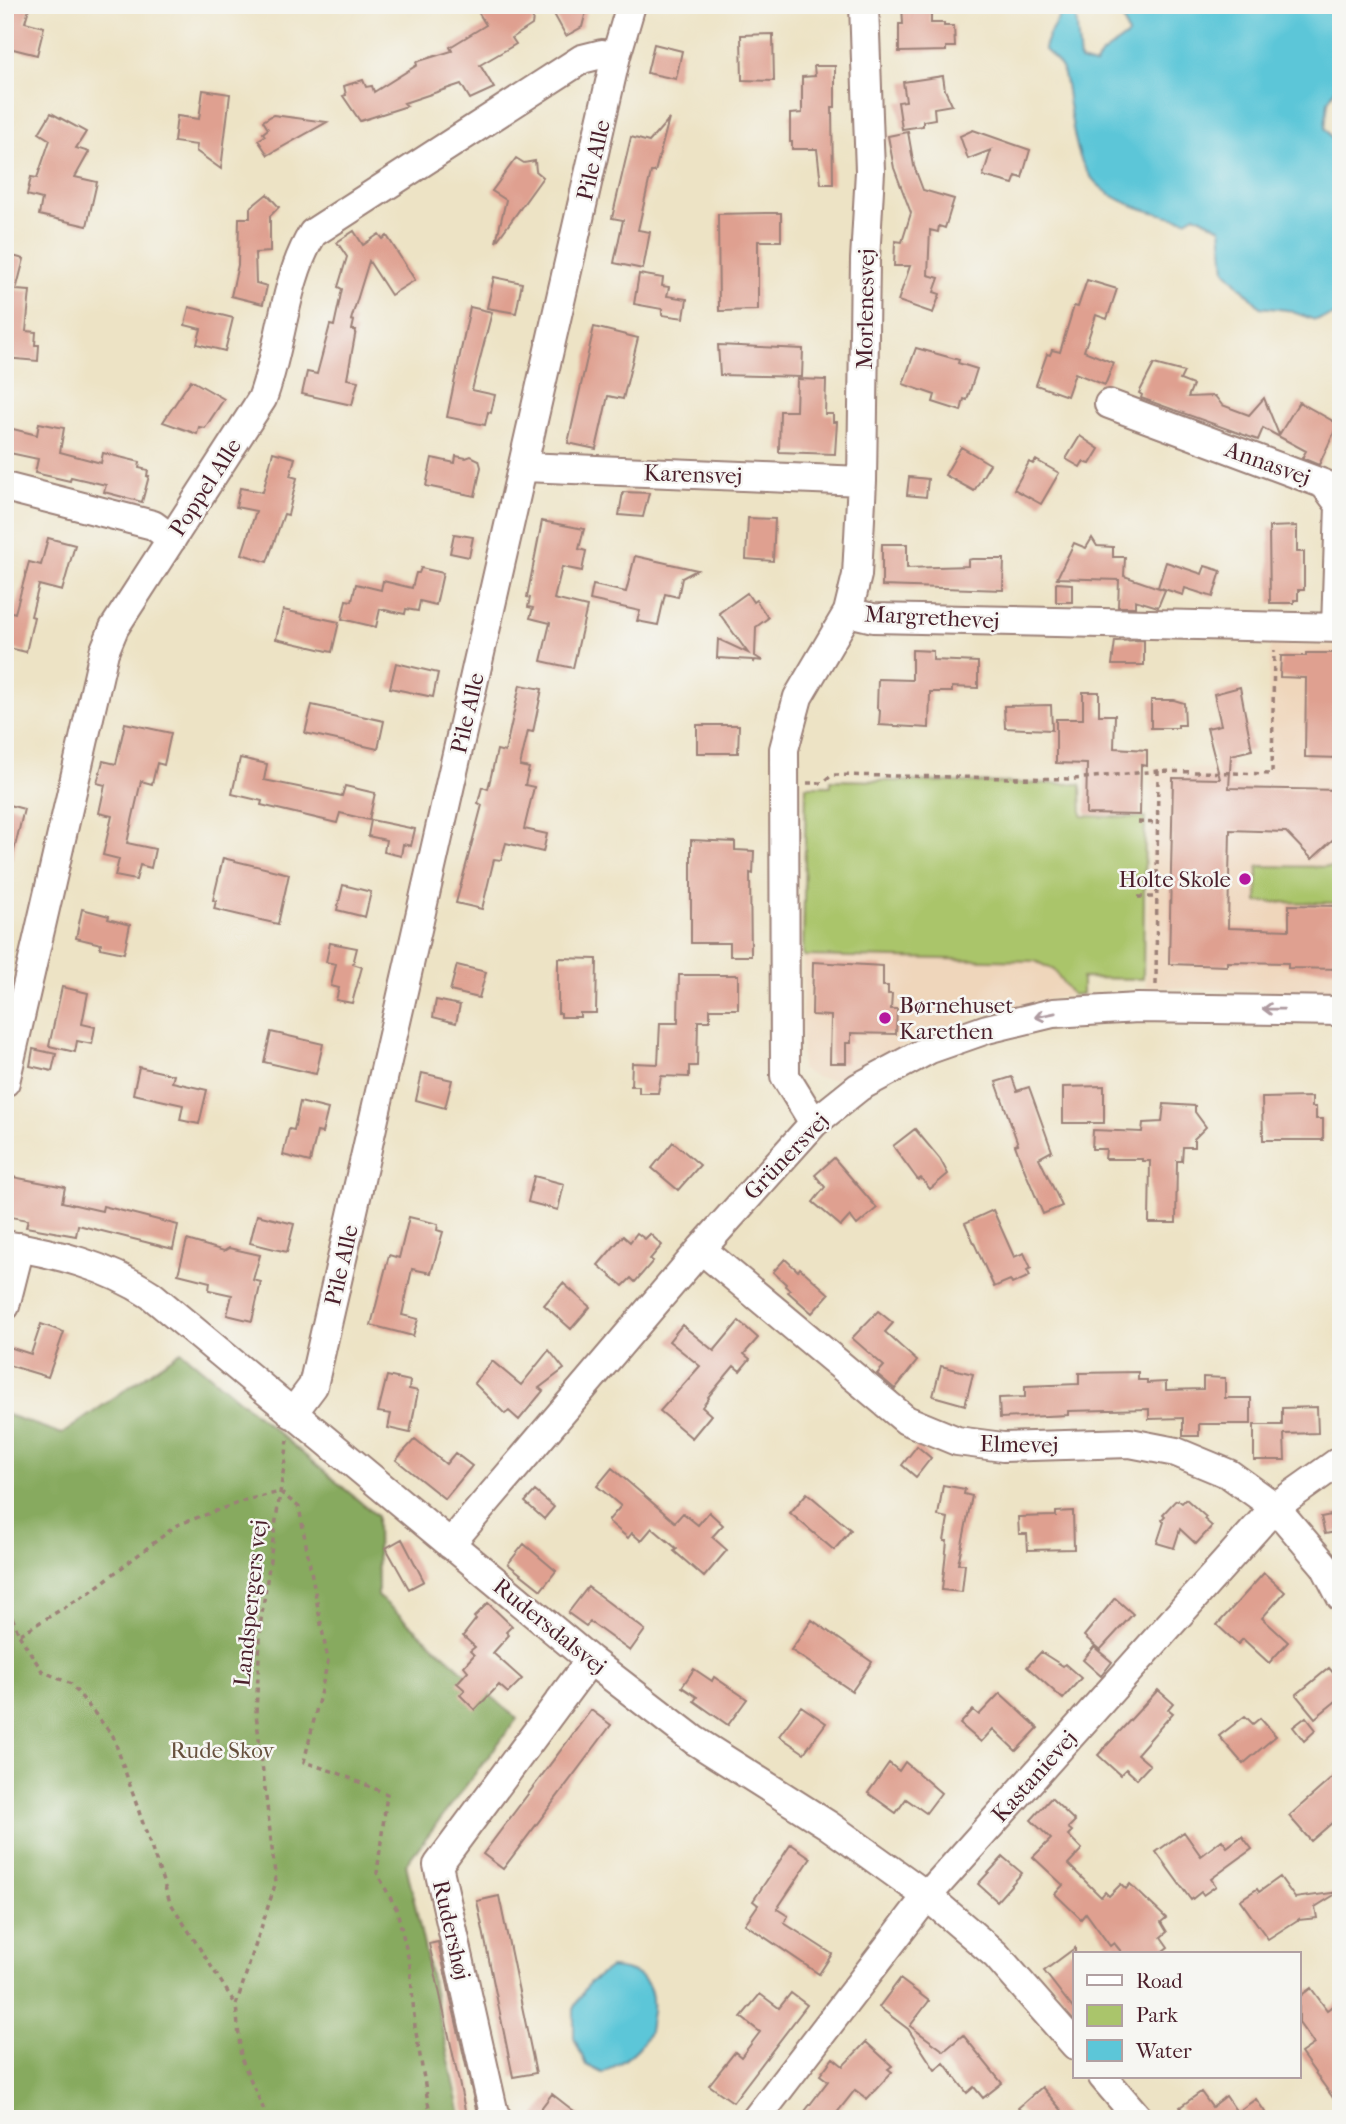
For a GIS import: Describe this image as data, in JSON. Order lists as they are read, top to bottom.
{
  "streets": {
    "street": [
      "Pile Alle",
      "Morlenesvej",
      "Annasvej",
      "Karensvej",
      "Poppel Alle",
      "Margrethevej",
      "Grünersvej",
      "Elmevej",
      "Rudersdalsvej",
      "Kastanievej",
      "Rudershøj"
    ],
    "path": ["Landspergers vej"]
  },
  "crossings": [
    ["Pile Alle", "Karensvej"],
    ["Pile Alle", "Poppel Alle"],
    ["Pile Alle", "Landspergers vej"],
    ["Pile Alle", "Rudersdalsvej"],
    ["Morlenesvej", "Karensvej"],
    ["Morlenesvej", "Margrethevej"],
    ["Annasvej", "Margrethevej"],
    ["Margrethevej", "Grünersvej"],
    ["Grünersvej", "Elmevej"],
    ["Grünersvej", "Rudersdalsvej"],
    ["Elmevej", "Kastanievej"],
    ["Landspergers vej", "Rudersdalsvej"],
    ["Rudersdalsvej", "Kastanievej"],
    ["Rudersdalsvej", "Rudershøj"]
  ],
  "one_way": ["Grünersvej"],
  "parks": ["Rude Skov"],
  "places": ["Holte Skole", "Børnehuset Karethen"],
  "legend": ["Road", "Park", "Water"]
}
